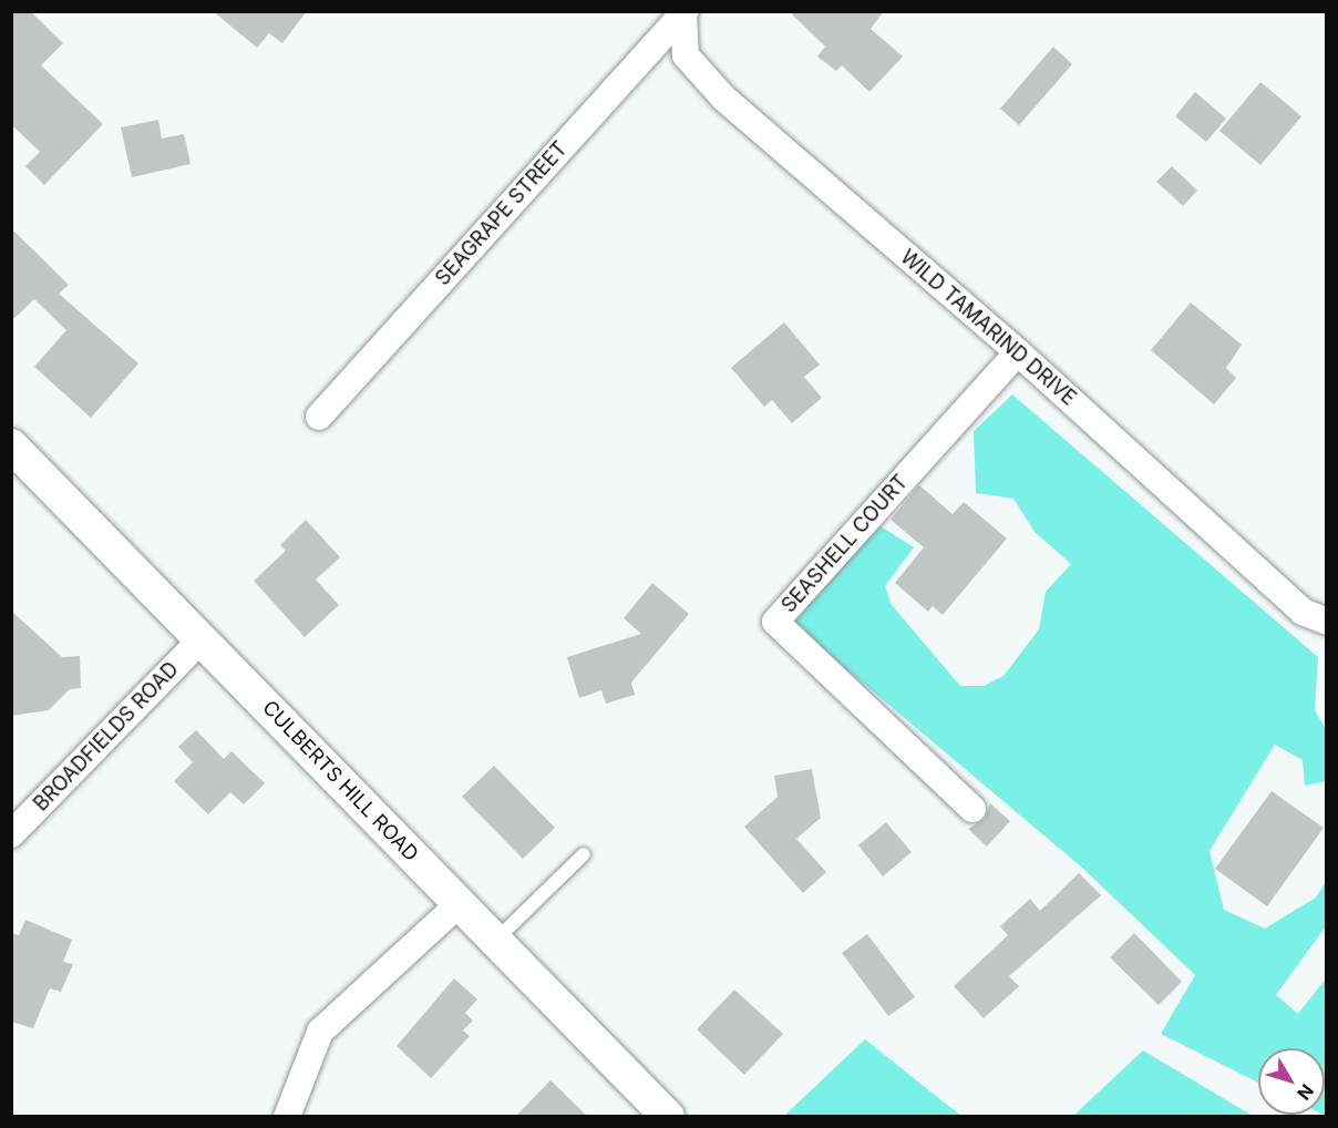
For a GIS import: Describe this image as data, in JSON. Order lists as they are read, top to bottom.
{
  "streets": {
    "street": [
      "SEAGRAPE STREET",
      "WILD TAMARIND DRIVE",
      "SEASHELL COURT",
      "BROADFIELDS ROAD",
      "CULBERTS HILL ROAD"
    ]
  },
  "crossings": [
    ["SEAGRAPE STREET", "WILD TAMARIND DRIVE"],
    ["WILD TAMARIND DRIVE", "SEASHELL COURT"],
    ["BROADFIELDS ROAD", "CULBERTS HILL ROAD"]
  ],
  "north": "bottom right"
}
